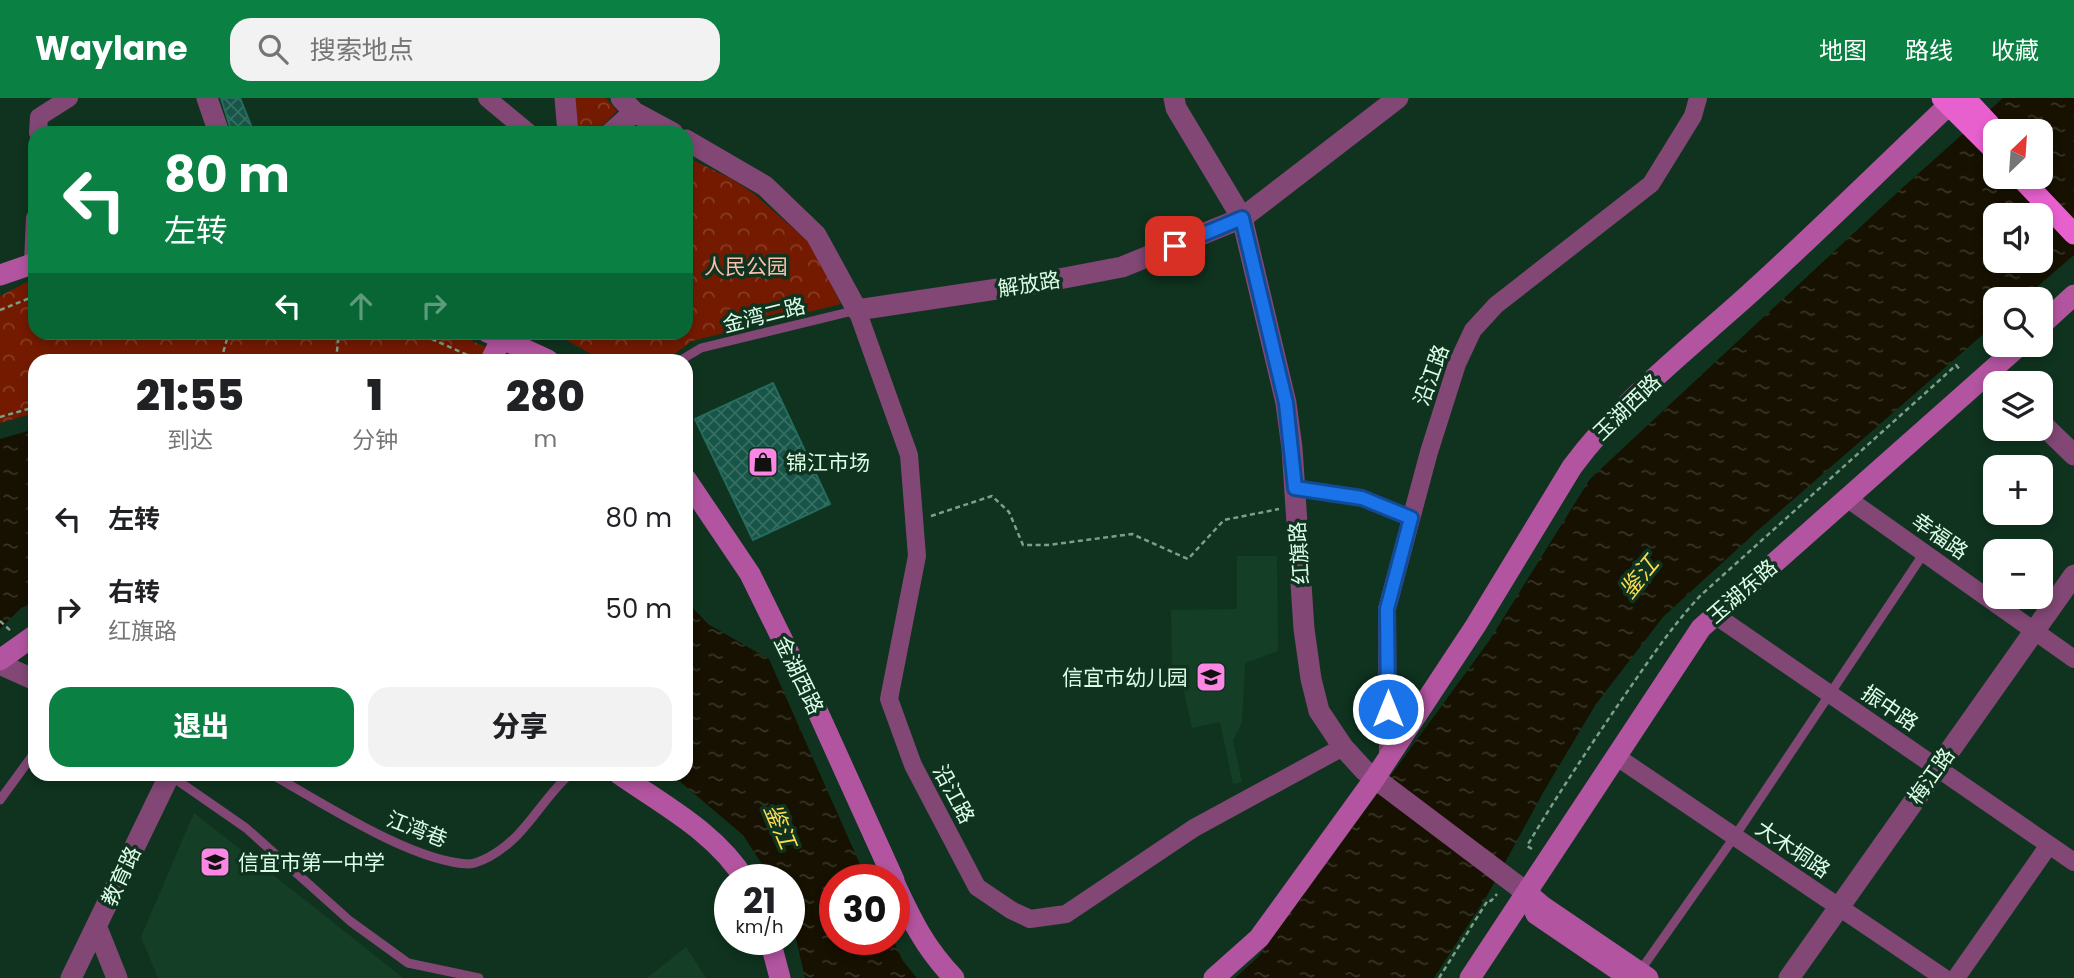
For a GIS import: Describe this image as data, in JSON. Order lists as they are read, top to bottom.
{
  "streets": {
    "main road": ["玉湖西路", "玉湖东路", "金湖西路"],
    "street": [
      "解放路",
      "沿江路",
      "幸福路",
      "红旗路",
      "振中路",
      "梅江路",
      "大木垌路",
      "教育路"
    ],
    "lane": ["金湾二路", "江湾巷"]
  },
  "crossings": [
    ["解放路", "金湾二路"],
    ["解放路", "沿江路"],
    ["解放路", "红旗路"],
    ["金湾二路", "沿江路"],
    ["沿江路", "玉湖西路"],
    ["沿江路", "红旗路"],
    ["玉湖西路", "红旗路"],
    ["幸福路", "玉湖东路"],
    ["幸福路", "梅江路"],
    ["红旗路", "玉湖东路"],
    ["玉湖东路", "振中路"],
    ["玉湖东路", "大木垌路"],
    ["振中路", "梅江路"],
    ["梅江路", "大木垌路"]
  ],
  "water": ["鉴江"],
  "parks": ["人民公园"],
  "places": {
    "shop": ["锦江市场"],
    "school or university": ["信宜市幼儿园", "信宜市第一中学"]
  },
  "north": "top right",
  "page": {
    "header": "Waylane",
    "search": "搜索地点",
    "nav": ["地图", "路线", "收藏"],
    "map_buttons": ["+", "−"],
    "turn": ["80 m", "左转"],
    "eta": [
      "21:55",
      "到达",
      "1",
      "分钟",
      "280",
      "m"
    ],
    "list": [
      {
        "name": "左转",
        "value": "80 m"
      },
      {
        "name": "右转",
        "note": "红旗路",
        "value": "50 m"
      }
    ],
    "buttons": ["退出", "分享"],
    "speed": "21 km/h",
    "limit": "30"
  }
}
